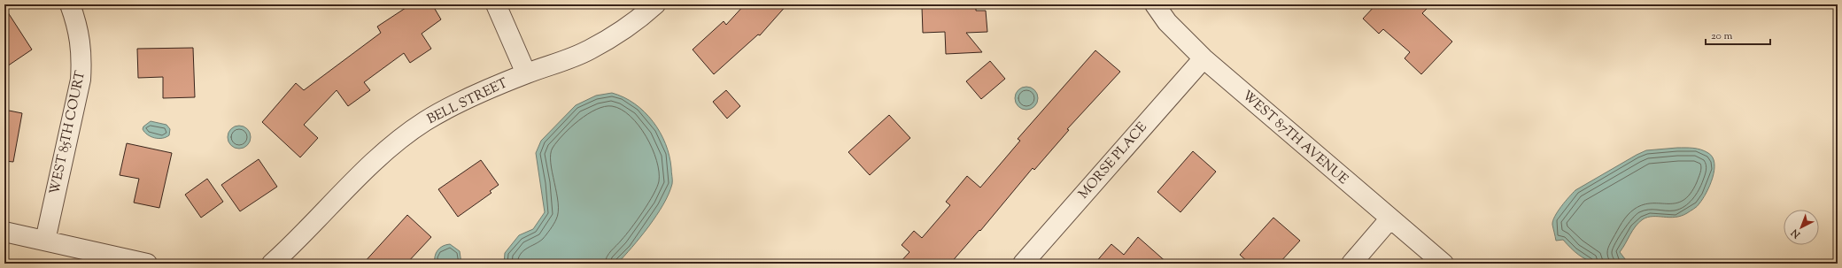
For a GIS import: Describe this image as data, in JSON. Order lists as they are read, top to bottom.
{
  "streets": {
    "street": [
      "BELL STREET",
      "WEST 85TH COURT",
      "WEST 87TH AVENUE",
      "MORSE PLACE"
    ]
  },
  "crossings": [
    ["WEST 87TH AVENUE", "MORSE PLACE"]
  ],
  "scale_bar": "20 m",
  "north": "bottom left"
}
